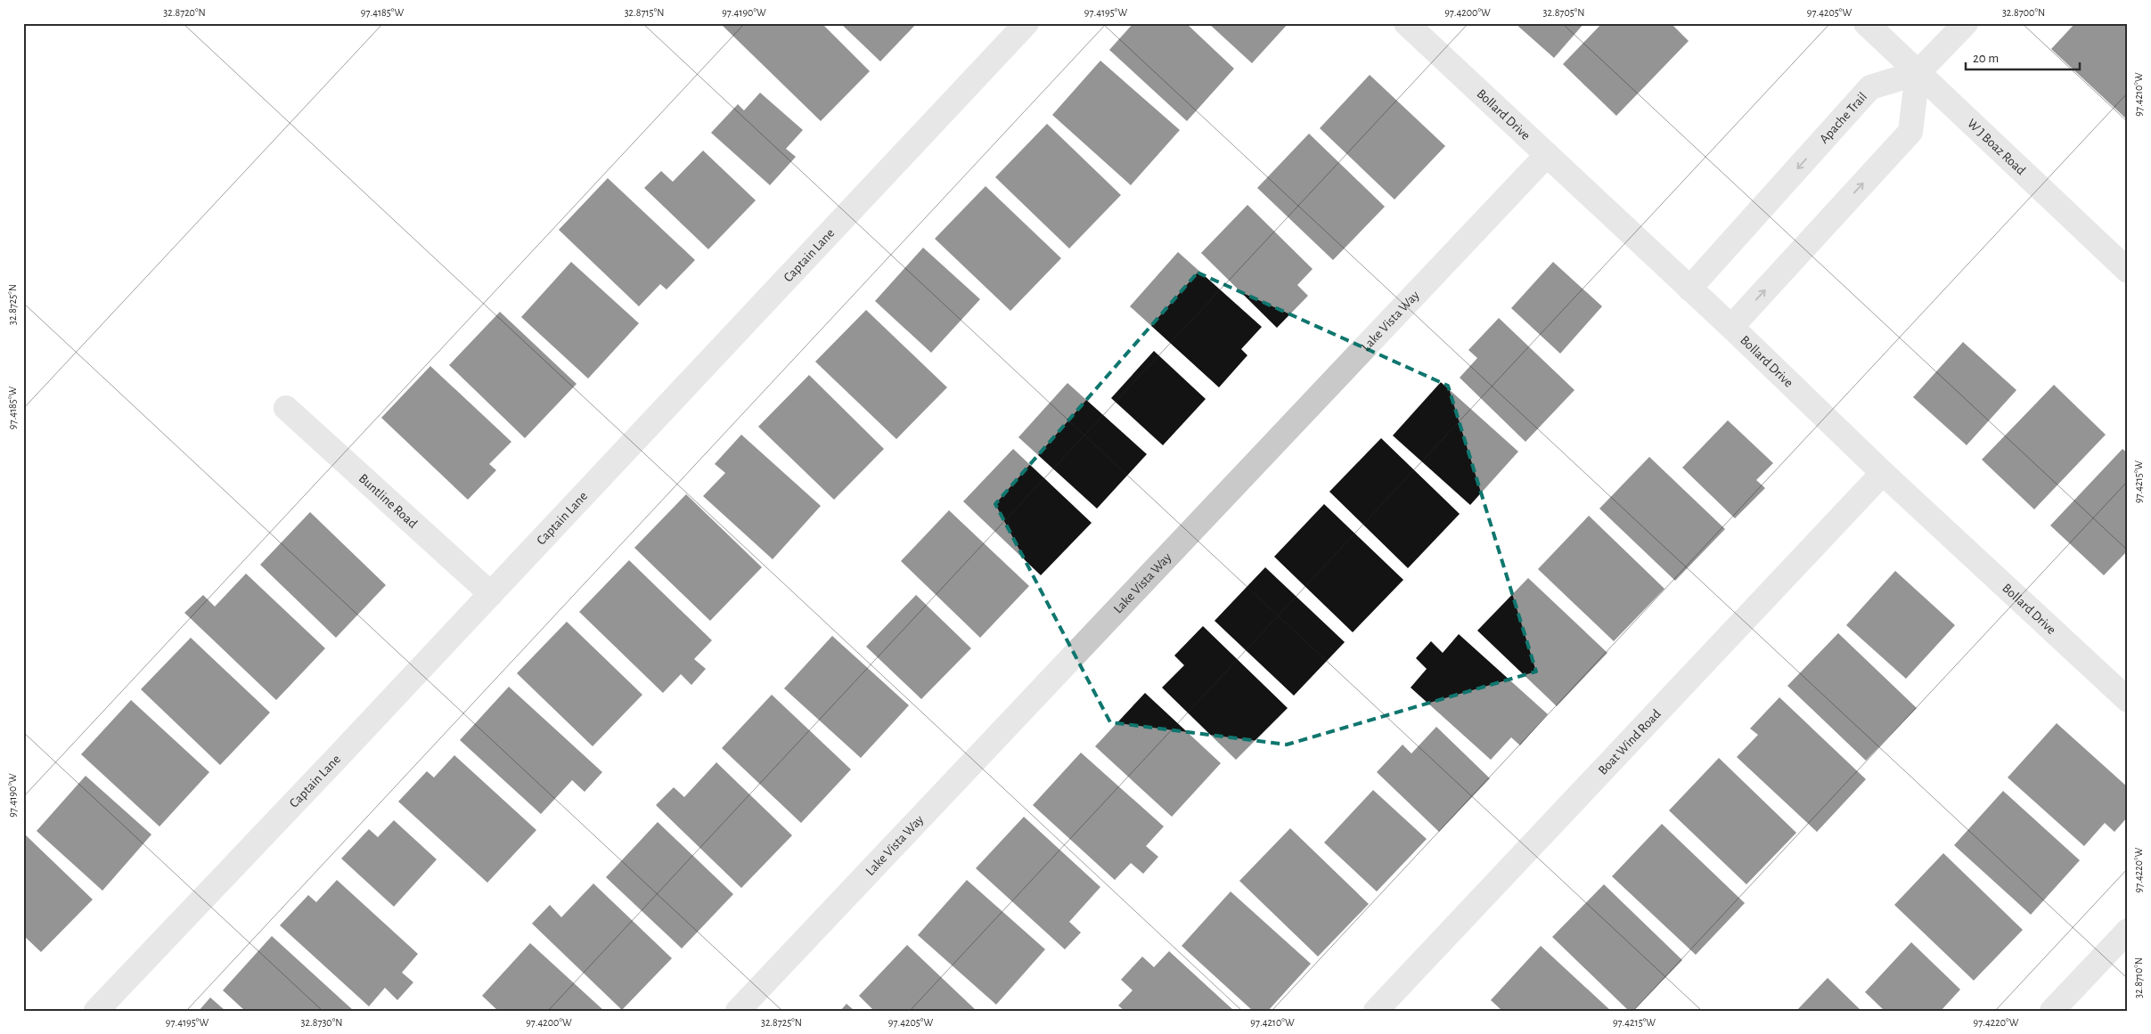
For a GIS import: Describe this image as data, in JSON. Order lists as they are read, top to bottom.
{
  "streets": {
    "street": [
      "Bollard Drive",
      "Apache Trail",
      "W J Boaz Road",
      "Captain Lane",
      "Lake Vista Way",
      "Buntline Road",
      "Boat Wind Road"
    ]
  },
  "crossings": [
    ["Bollard Drive", "Apache Trail"],
    ["Bollard Drive", "Lake Vista Way"],
    ["Bollard Drive", "Boat Wind Road"],
    ["Apache Trail", "W J Boaz Road"],
    ["Captain Lane", "Buntline Road"]
  ],
  "scale_bar": "20 m",
  "coordinates": [
    "32.8720°N",
    "97.4185°W",
    "32.8715°N",
    "97.4190°W",
    "97.4195°W",
    "97.4200°W",
    "32.8705°N",
    "97.4205°W",
    "32.8700°N",
    "97.4210°W",
    "32.8725°N",
    "97.4215°W",
    "97.4220°W",
    "32.8710°N",
    "32.8730°N"
  ]
}
